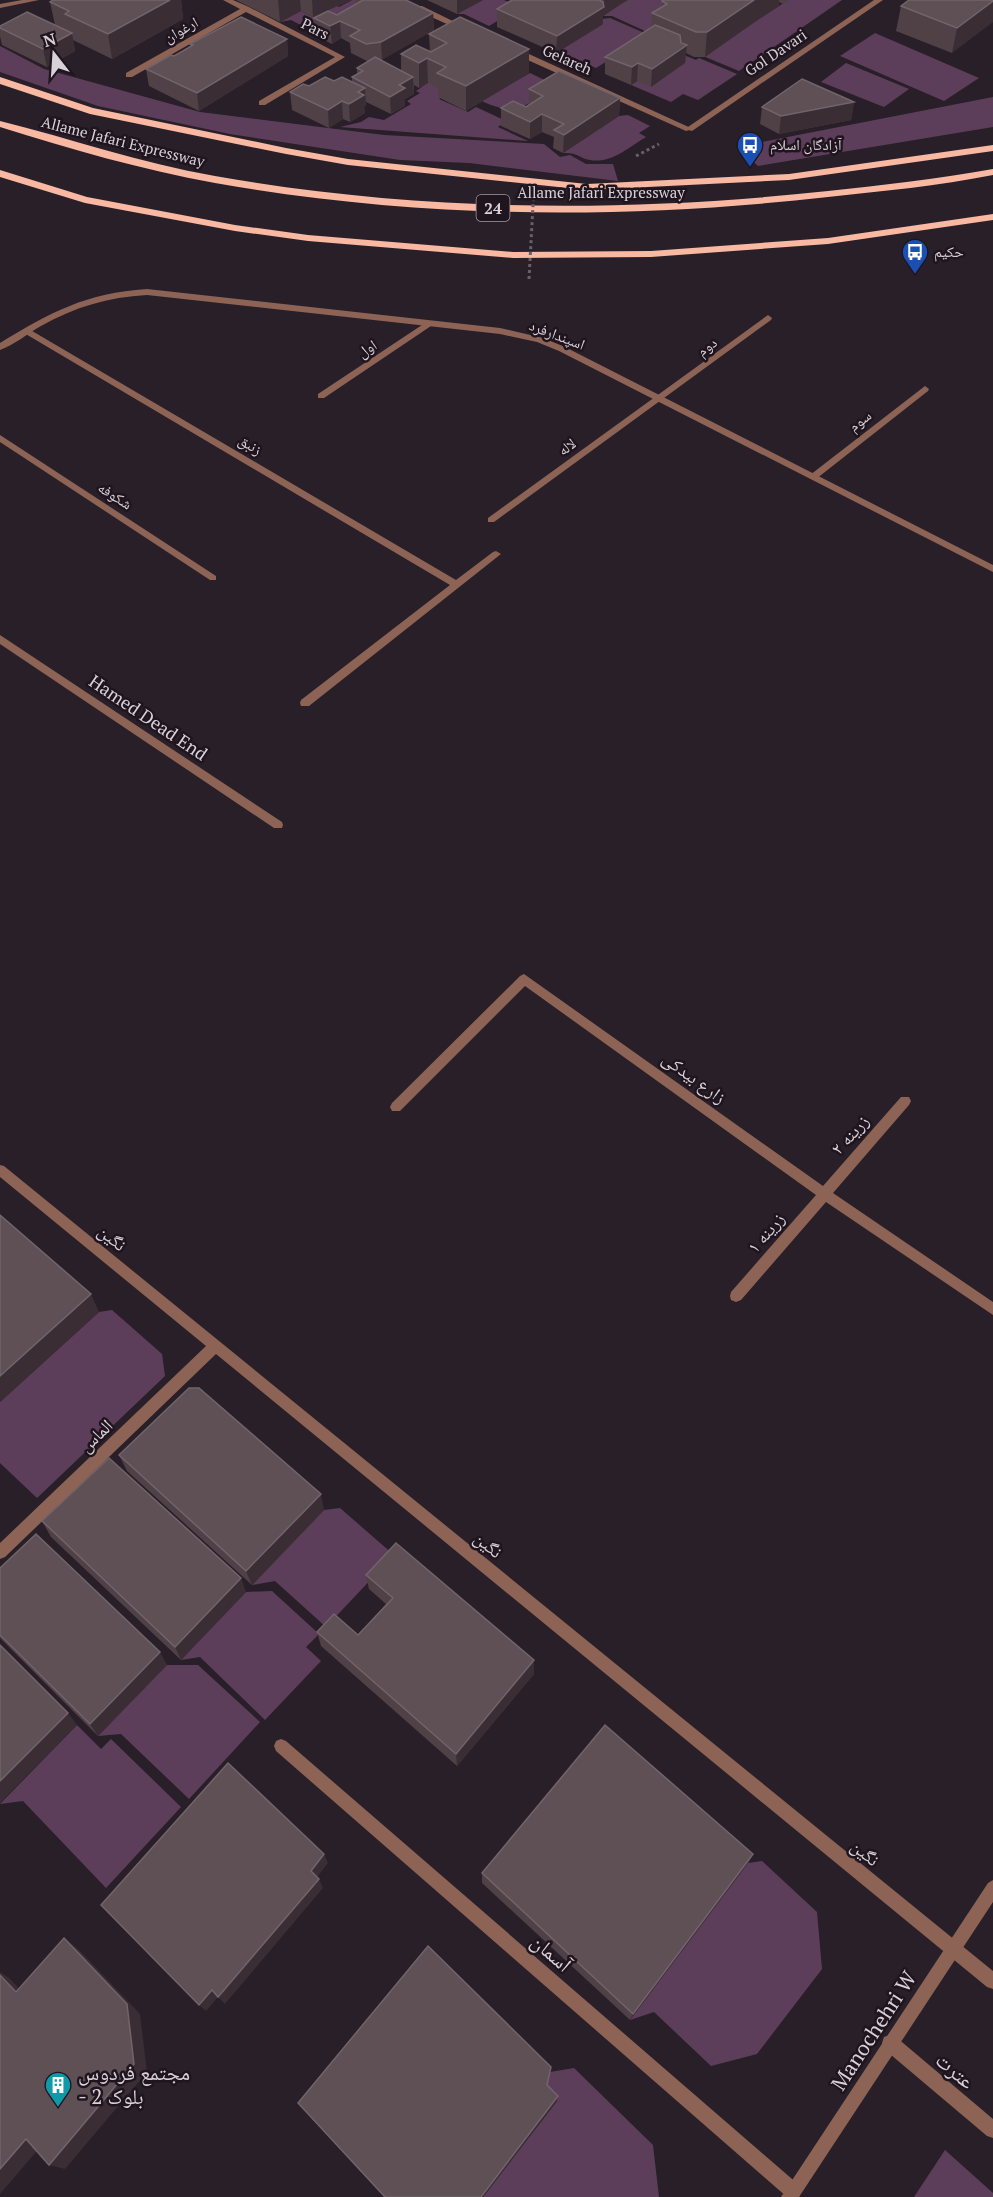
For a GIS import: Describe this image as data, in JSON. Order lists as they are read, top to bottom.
{
  "streets": {
    "highway": ["Allame Jafari Expressway", "24"],
    "street": [
      "Pars",
      "ارغوان",
      "Gol Davari",
      "Gelareh",
      "اسپندارفرد",
      "دوم",
      "اول",
      "سوم",
      "زنبق",
      "لاله",
      "شکوفه",
      "Hamed Dead End",
      "زارع بیدکی",
      "زرینه ۲",
      "زرینه ۱",
      "نگین",
      "الماس",
      "آسمان",
      "Manochehri W",
      "عترت"
    ]
  },
  "crossings": [
    ["Pars", "ارغوان"],
    ["Gol Davari", "Gelareh"],
    ["اسپندارفرد", "دوم"],
    ["اسپندارفرد", "اول"],
    ["اسپندارفرد", "سوم"],
    ["اسپندارفرد", "زنبق"],
    ["اسپندارفرد", "لاله"],
    ["دوم", "لاله"],
    ["زارع بیدکی", "زرینه ۲"],
    ["زارع بیدکی", "زرینه ۱"],
    ["زرینه ۲", "زرینه ۱"],
    ["نگین", "الماس"],
    ["نگین", "Manochehri W"],
    ["آسمان", "Manochehri W"],
    ["Manochehri W", "عترت"]
  ],
  "places": {
    "bus stop": ["آزادگان اسلام", "حکیم"],
    "building": ["مجتمع فردوس - بلوک 2"]
  },
  "north": "top"
}
